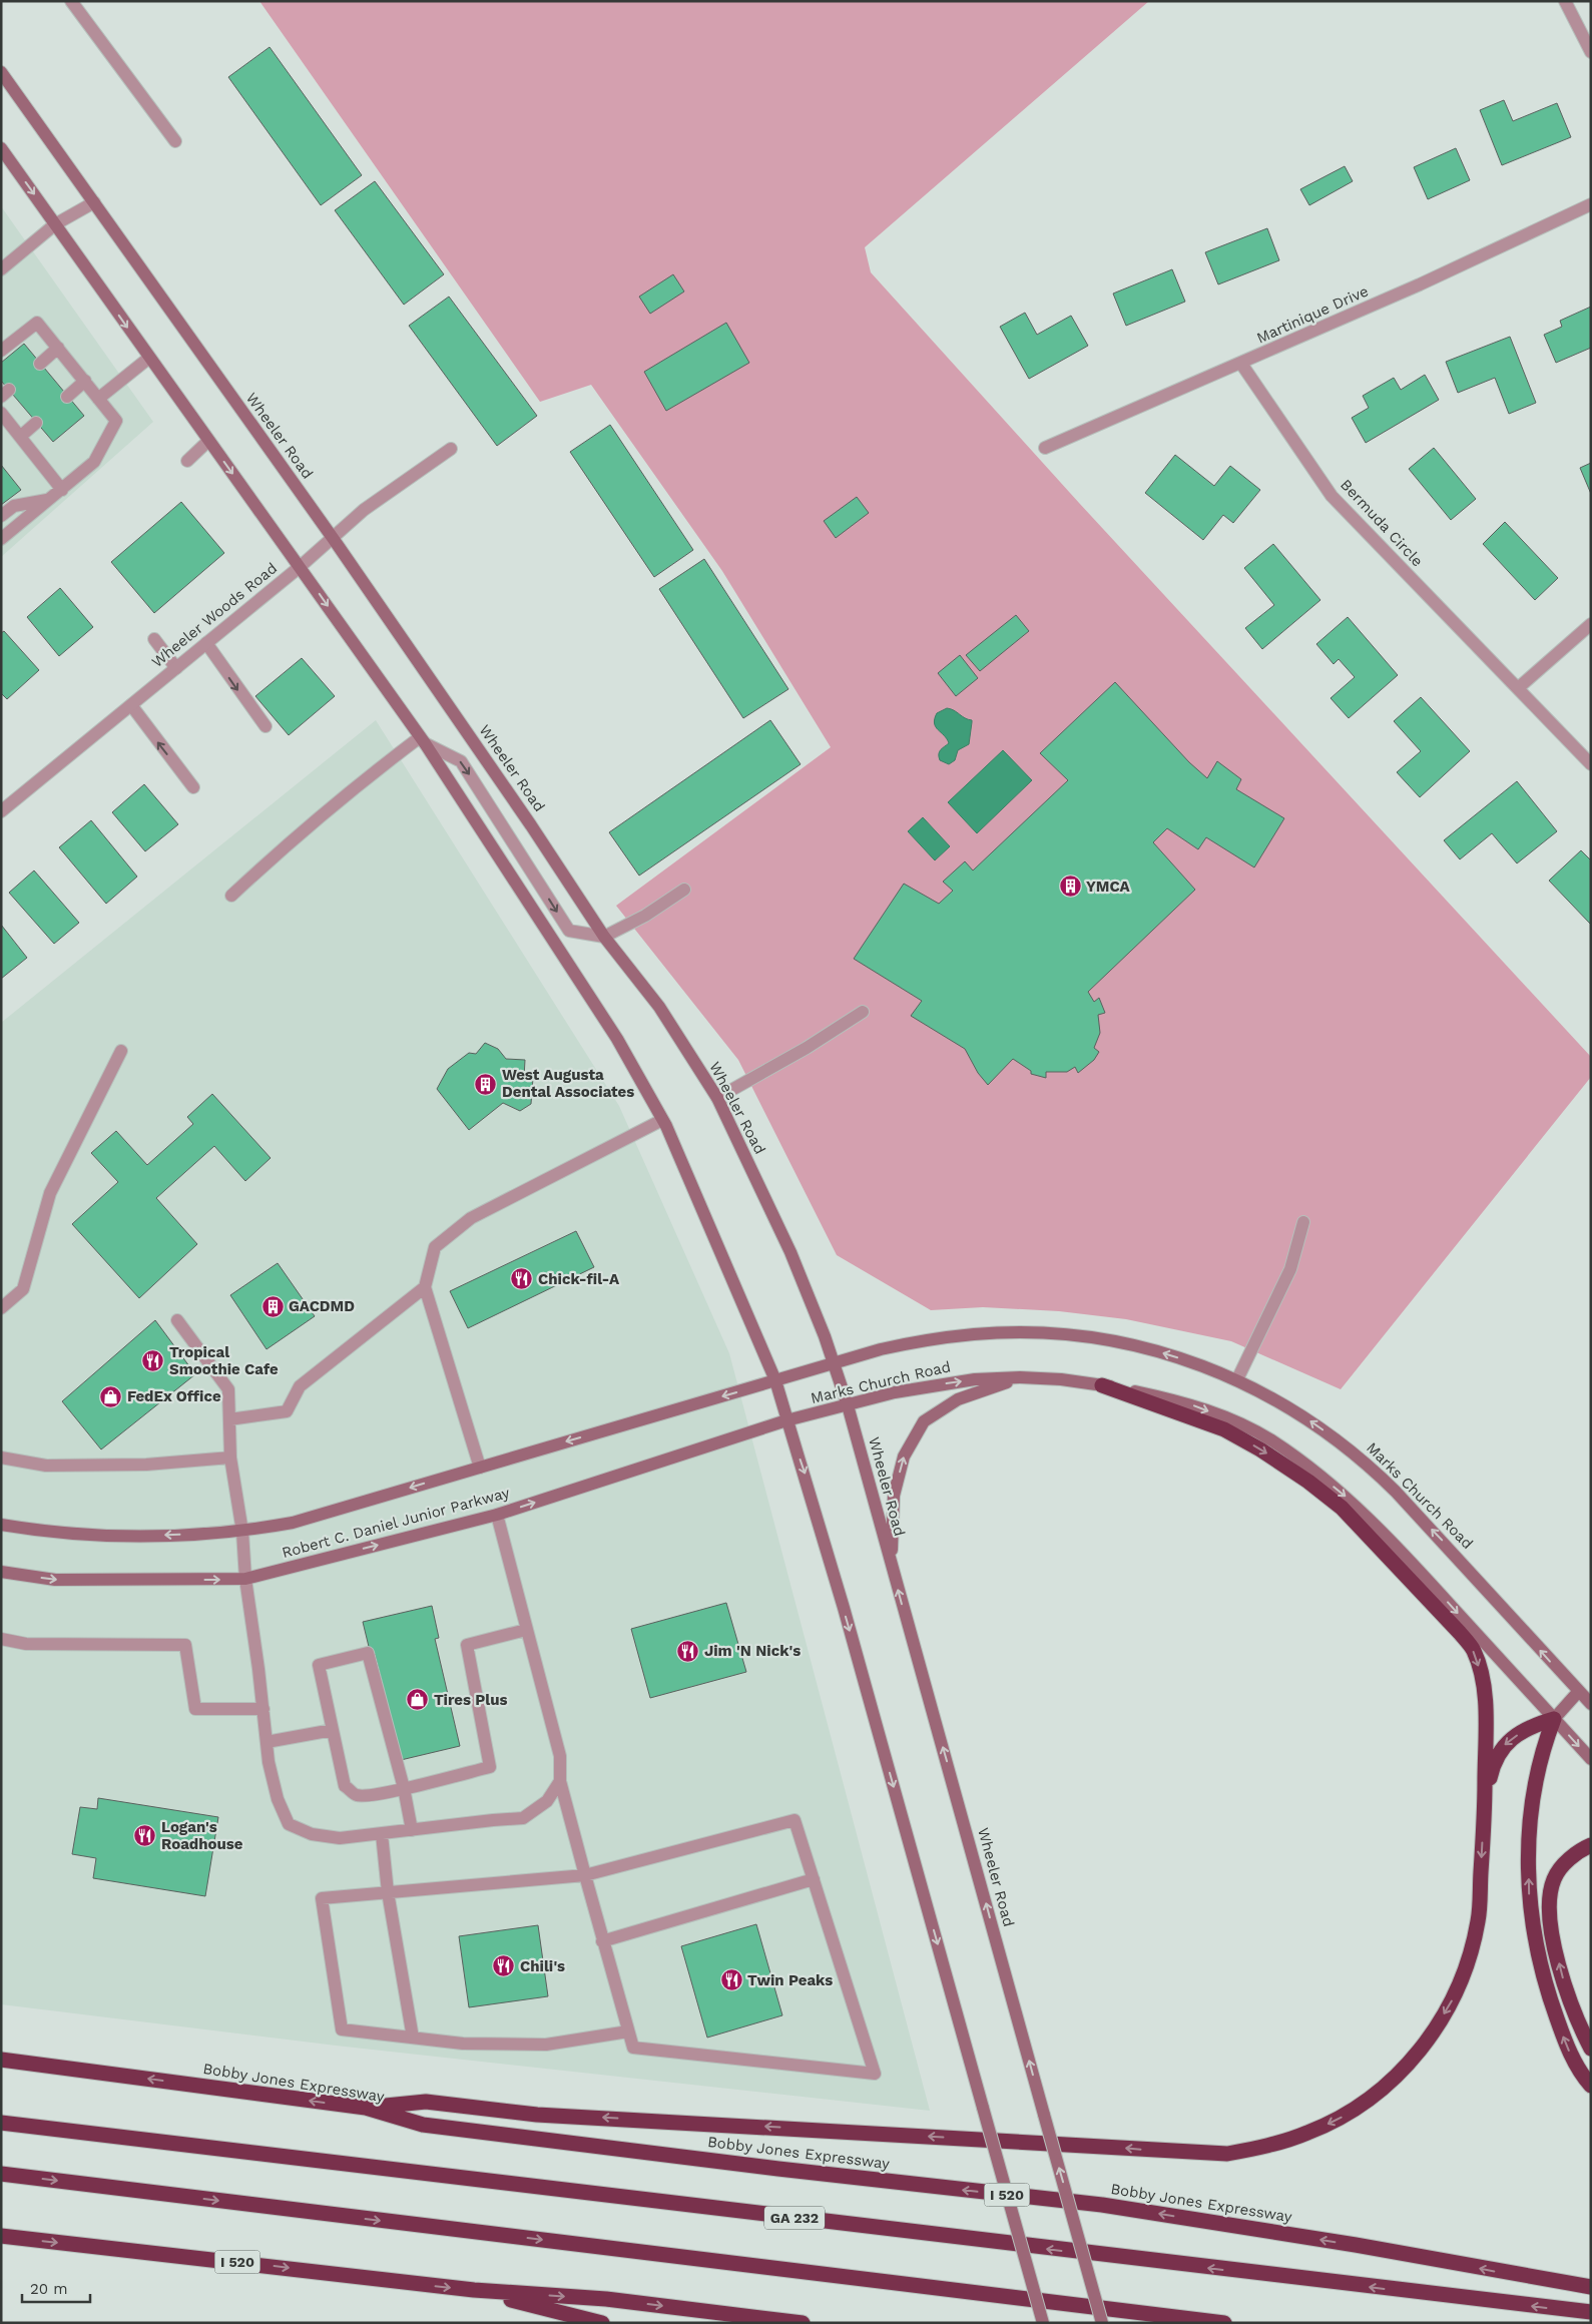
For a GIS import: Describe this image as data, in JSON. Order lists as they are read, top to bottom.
{
  "streets": {
    "highway": ["Bobby Jones Expressway", "I 520", "GA 232"],
    "main road": ["Wheeler Road", "Marks Church Road", "Robert C. Daniel Junior Parkway"],
    "street": ["Martinique Drive", "Bermuda Circle", "Wheeler Woods Road"]
  },
  "crossings": [
    ["Martinique Drive", "Bermuda Circle"],
    ["Wheeler Road", "Wheeler Woods Road"],
    ["Wheeler Road", "Marks Church Road"],
    ["Marks Church Road", "Robert C. Daniel Junior Parkway"]
  ],
  "places": {
    "building": ["YMCA", "West Augusta Dental Associates", "GACDMD"],
    "restaurant": [
      "Chick-fil-A",
      "Tropical Smoothie Cafe",
      "Jim 'N Nick's",
      "Logan's Roadhouse",
      "Chili's",
      "Twin Peaks"
    ],
    "shop": ["FedEx Office", "Tires Plus"]
  },
  "scale_bar": "20 m"
}
